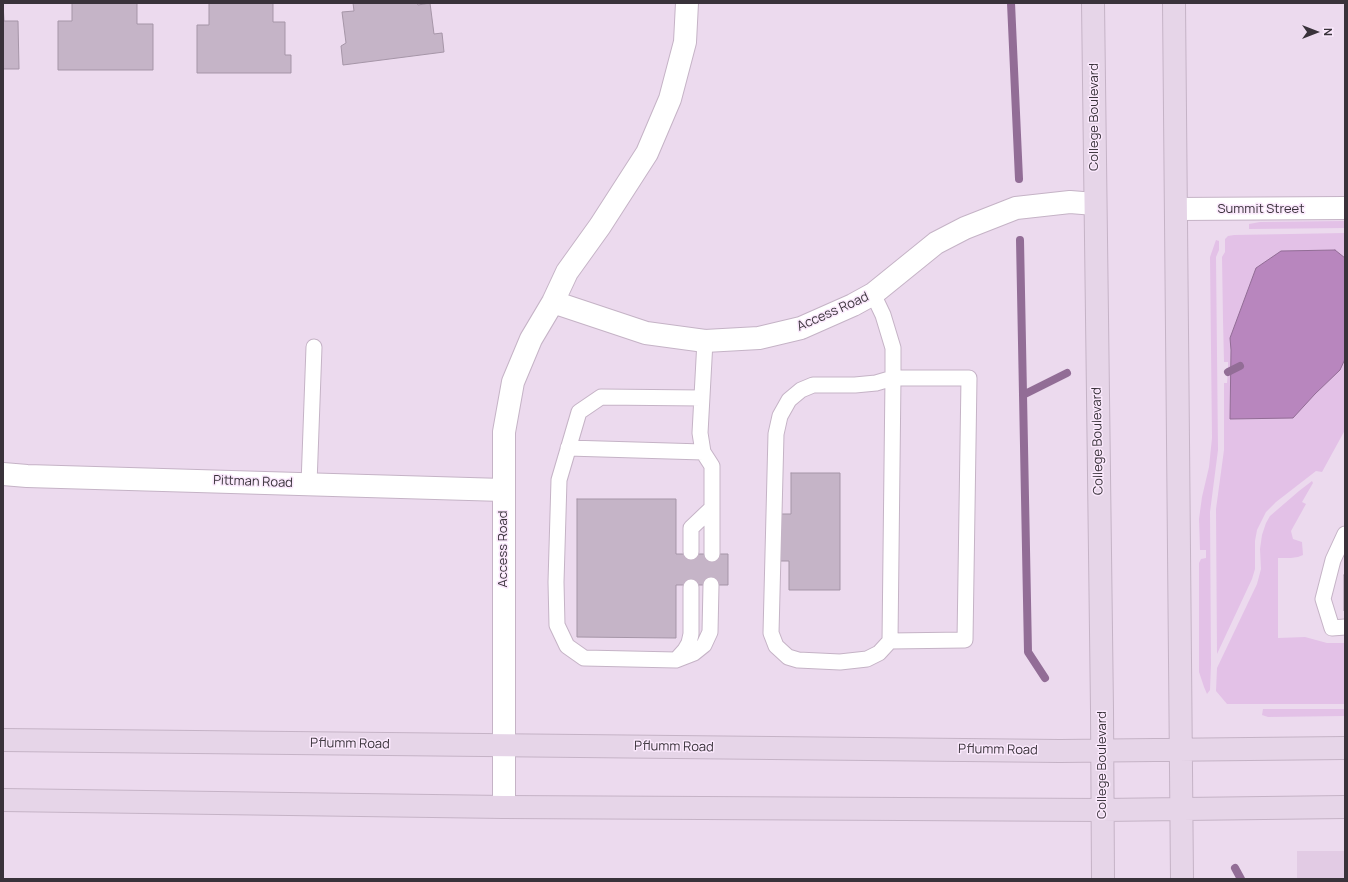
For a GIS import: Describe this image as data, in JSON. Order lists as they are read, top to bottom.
{
  "streets": {
    "main road": ["College Boulevard", "Pflumm Road"],
    "street": ["Summit Street", "Access Road", "Pittman Road"]
  },
  "crossings": [
    ["College Boulevard", "Access Road"],
    ["College Boulevard", "Pflumm Road"],
    ["Access Road", "Pittman Road"],
    ["Access Road", "Pflumm Road"]
  ],
  "north": "right"
}
